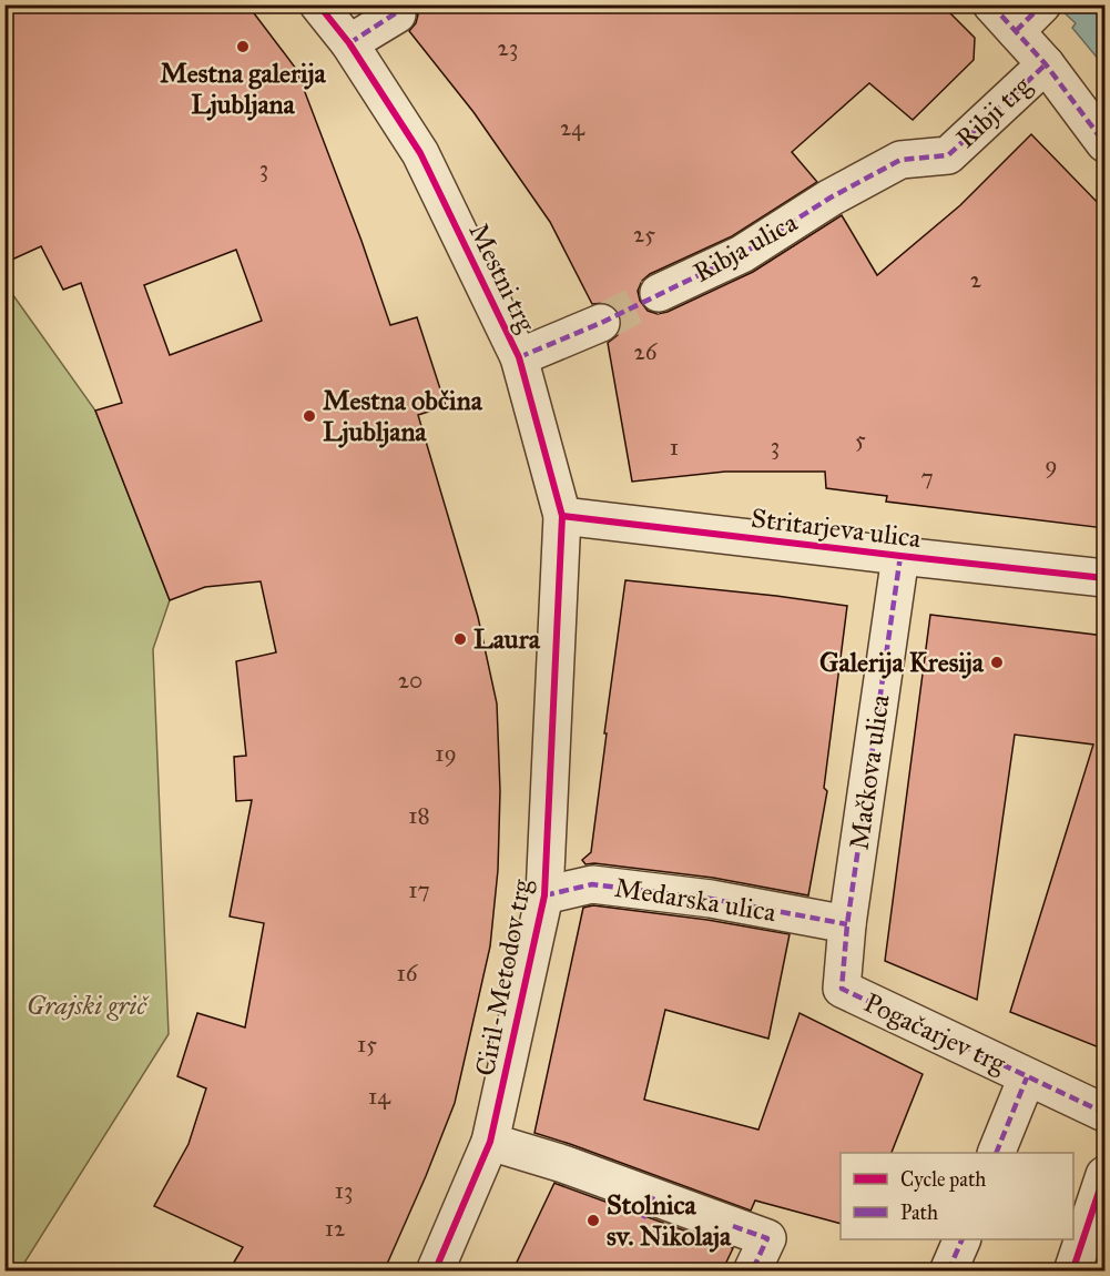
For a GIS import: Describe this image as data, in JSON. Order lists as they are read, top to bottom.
{
  "streets": {
    "street": [
      "Ribji trg",
      "Ribja ulica",
      "Mestni trg",
      "Stritarjeva ulica",
      "Mačkova ulica",
      "Medarska ulica",
      "Ciril-Metodov trg",
      "Pogačarjev trg"
    ]
  },
  "crossings": [
    ["Ribji trg", "Ribja ulica"],
    ["Mestni trg", "Stritarjeva ulica"],
    ["Mestni trg", "Ciril-Metodov trg"],
    ["Stritarjeva ulica", "Mačkova ulica"],
    ["Mačkova ulica", "Medarska ulica"],
    ["Mačkova ulica", "Pogačarjev trg"],
    ["Medarska ulica", "Ciril-Metodov trg"]
  ],
  "parks": ["Grajski grič"],
  "places": [
    "Mestna galerija Ljubljana",
    "Mestna občina Ljubljana",
    "Laura",
    "Galerija Kresija",
    "Stolnica sv. Nikolaja"
  ],
  "house_numbers": [
    "23",
    "24",
    "3",
    "25",
    "2",
    "26",
    "5",
    "3",
    "1",
    "9",
    "7",
    "20",
    "19",
    "18",
    "17",
    "16",
    "15",
    "14",
    "13",
    "12"
  ],
  "legend": ["Cycle path", "Path"]
}
